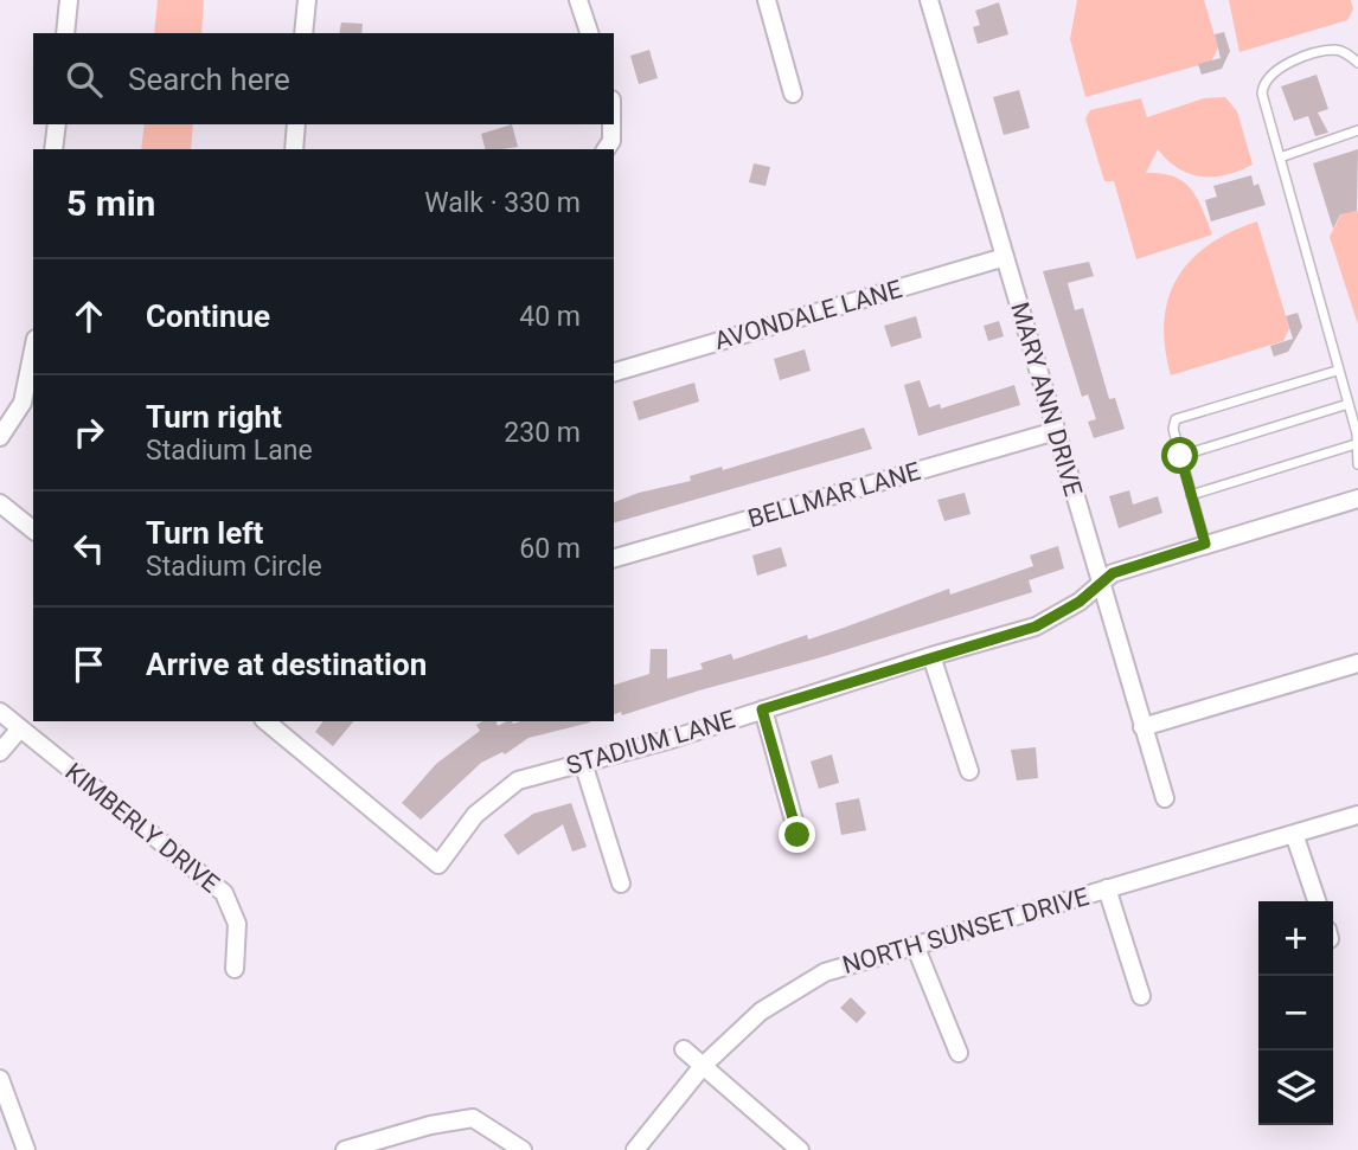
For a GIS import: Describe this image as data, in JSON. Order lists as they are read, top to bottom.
{
  "streets": {
    "street": [
      "AVONDALE LANE",
      "MARY ANN DRIVE",
      "BELLMAR LANE",
      "STADIUM LANE",
      "KIMBERLY DRIVE",
      "NORTH SUNSET DRIVE"
    ]
  },
  "crossings": [
    ["AVONDALE LANE", "MARY ANN DRIVE"],
    ["MARY ANN DRIVE", "BELLMAR LANE"],
    ["MARY ANN DRIVE", "STADIUM LANE"]
  ],
  "page": {
    "search": "Search here",
    "heading": ["5 min", "Walk · 330 m"],
    "list": [
      ["Continue", "40 m"],
      ["Turn right", "Stadium Lane", "230 m"],
      ["Turn left", "Stadium Circle", "60 m"],
      "Arrive at destination"
    ],
    "map_buttons": ["+", "−"]
  }
}
